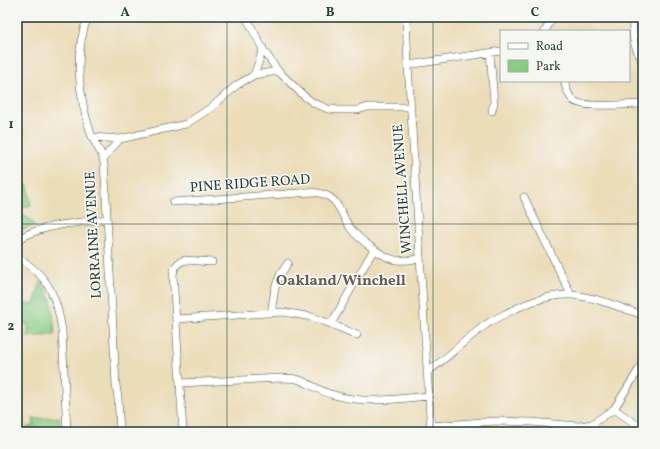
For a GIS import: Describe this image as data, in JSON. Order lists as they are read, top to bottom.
{
  "streets": {
    "street": ["PINE RIDGE ROAD", "WINCHELL AVENUE", "LORRAINE AVENUE"]
  },
  "crossings": [
    ["PINE RIDGE ROAD", "WINCHELL AVENUE"]
  ],
  "districts": ["Oakland/Winchell"],
  "legend": ["Road", "Park"],
  "grid": {
    "columns": ["A", "B", "C"],
    "rows": ["1", "2"]
  }
}
